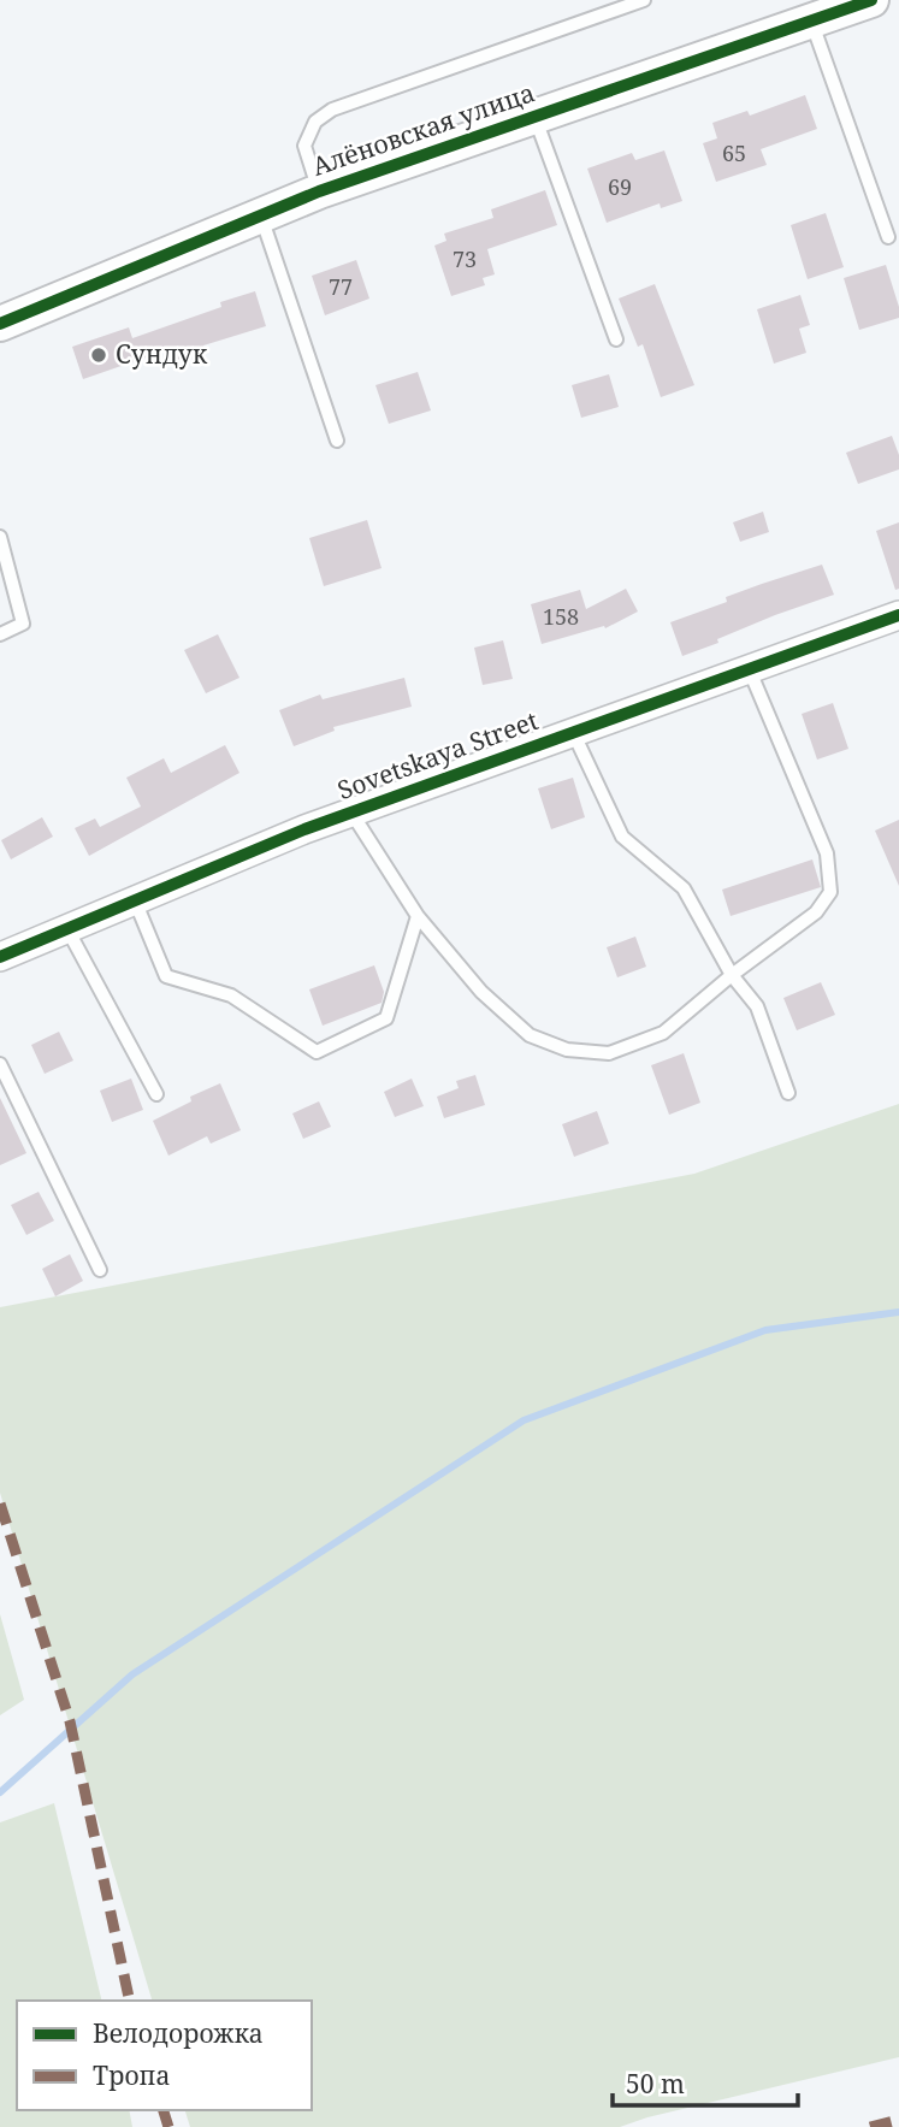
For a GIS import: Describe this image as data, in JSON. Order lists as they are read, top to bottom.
{
  "streets": {
    "street": ["Алёновская улица", "Sovetskaya Street"]
  },
  "places": ["Сундук"],
  "house_numbers": [
    "65",
    "69",
    "73",
    "77",
    "158"
  ],
  "legend": ["Велодорожка", "Тропа"],
  "scale_bar": "50 m"
}
